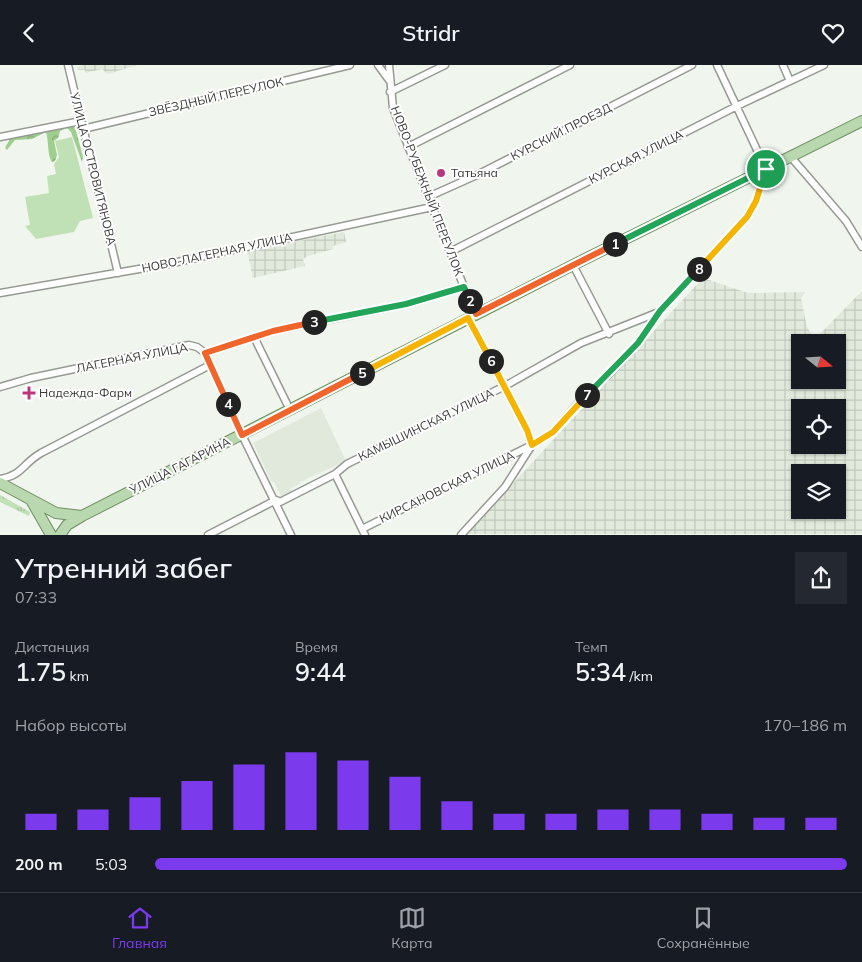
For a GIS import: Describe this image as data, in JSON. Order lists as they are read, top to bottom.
{
  "streets": {
    "main road": ["УЛИЦА ГАГАРИНА"],
    "street": [
      "ЗВЁЗДНЫЙ ПЕРЕУЛОК",
      "КУРСКИЙ ПРОЕЗД",
      "КУРСКАЯ УЛИЦА",
      "УЛИЦА ОСТРОВИТЯНОВА",
      "НОВО-РУБЕЖНЫЙ ПЕРЕУЛОК",
      "НОВО-ЛАГЕРНАЯ УЛИЦА",
      "ЛАГЕРНАЯ УЛИЦА",
      "КАМЫШИНСКАЯ УЛИЦА",
      "КИРСАНОВСКАЯ УЛИЦА"
    ]
  },
  "crossings": [
    ["ЗВЁЗДНЫЙ ПЕРЕУЛОК", "УЛИЦА ОСТРОВИТЯНОВА"],
    ["КУРСКИЙ ПРОЕЗД", "НОВО-РУБЕЖНЫЙ ПЕРЕУЛОК"],
    ["КУРСКАЯ УЛИЦА", "НОВО-РУБЕЖНЫЙ ПЕРЕУЛОК"],
    ["УЛИЦА ОСТРОВИТЯНОВА", "НОВО-ЛАГЕРНАЯ УЛИЦА"],
    ["НОВО-РУБЕЖНЫЙ ПЕРЕУЛОК", "НОВО-ЛАГЕРНАЯ УЛИЦА"],
    ["НОВО-РУБЕЖНЫЙ ПЕРЕУЛОК", "ЛАГЕРНАЯ УЛИЦА"],
    ["НОВО-РУБЕЖНЫЙ ПЕРЕУЛОК", "КАМЫШИНСКАЯ УЛИЦА"],
    ["НОВО-РУБЕЖНЫЙ ПЕРЕУЛОК", "УЛИЦА ГАГАРИНА"],
    ["НОВО-РУБЕЖНЫЙ ПЕРЕУЛОК", "КИРСАНОВСКАЯ УЛИЦА"],
    ["КАМЫШИНСКАЯ УЛИЦА", "КИРСАНОВСКАЯ УЛИЦА"]
  ],
  "places": {
    "other": ["Татьяна"],
    "health": ["Надежда-Фарм"]
  },
  "north": "right",
  "page": {
    "header": "Stridr",
    "pins": [
      "1",
      "8",
      "2",
      "3",
      "6",
      "5",
      "7",
      "4"
    ],
    "heading": ["Утренний забег", "07:33"],
    "stats": [
      ["Дистанция", "1.75 km"],
      ["Время", "9:44"],
      ["Темп", "5:34 /km"]
    ],
    "chart": ["Набор высоты", "170–186 m"],
    "list": [
      {
        "name": "200 m",
        "note": "5:03"
      }
    ],
    "tabs": ["Главная", "Карта", "Сохранённые"]
  }
}
